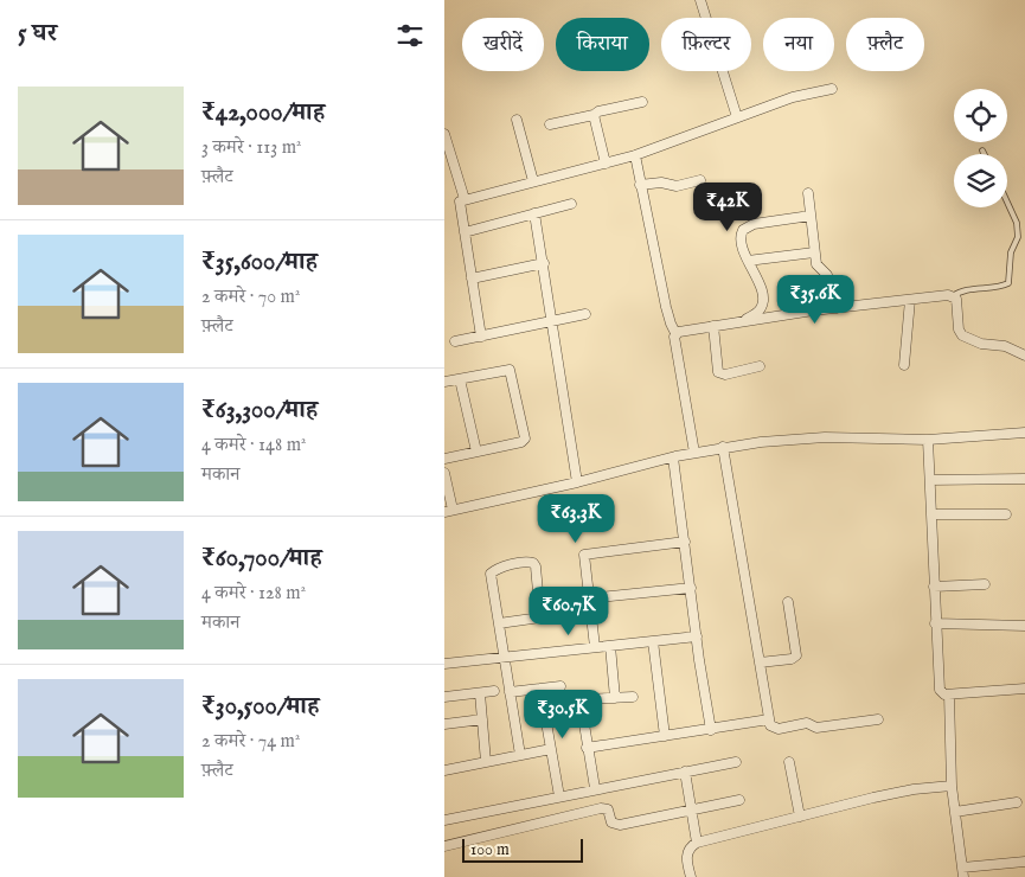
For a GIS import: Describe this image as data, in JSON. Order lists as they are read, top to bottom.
{
  "scale_bar": "100 m",
  "page": {
    "heading": "5 घर",
    "chip": [
      "खरीदें",
      "किराया",
      "फ़िल्टर",
      "नया",
      "फ़्लैट"
    ],
    "list": [
      {
        "name": "₹42,000/माह",
        "note": "3 कमरे · 113 m² · फ़्लैट"
      },
      {
        "name": "₹35,600/माह",
        "note": "2 कमरे · 70 m² · फ़्लैट"
      },
      {
        "name": "₹63,300/माह",
        "note": "4 कमरे · 148 m² · मकान"
      },
      {
        "name": "₹60,700/माह",
        "note": "4 कमरे · 128 m² · मकान"
      },
      {
        "name": "₹30,500/माह",
        "note": "2 कमरे · 74 m² · फ़्लैट"
      }
    ],
    "price": [
      "₹42K",
      "₹35.6K",
      "₹63.3K",
      "₹60.7K",
      "₹30.5K"
    ],
    "scale": "100 m"
  }
}
